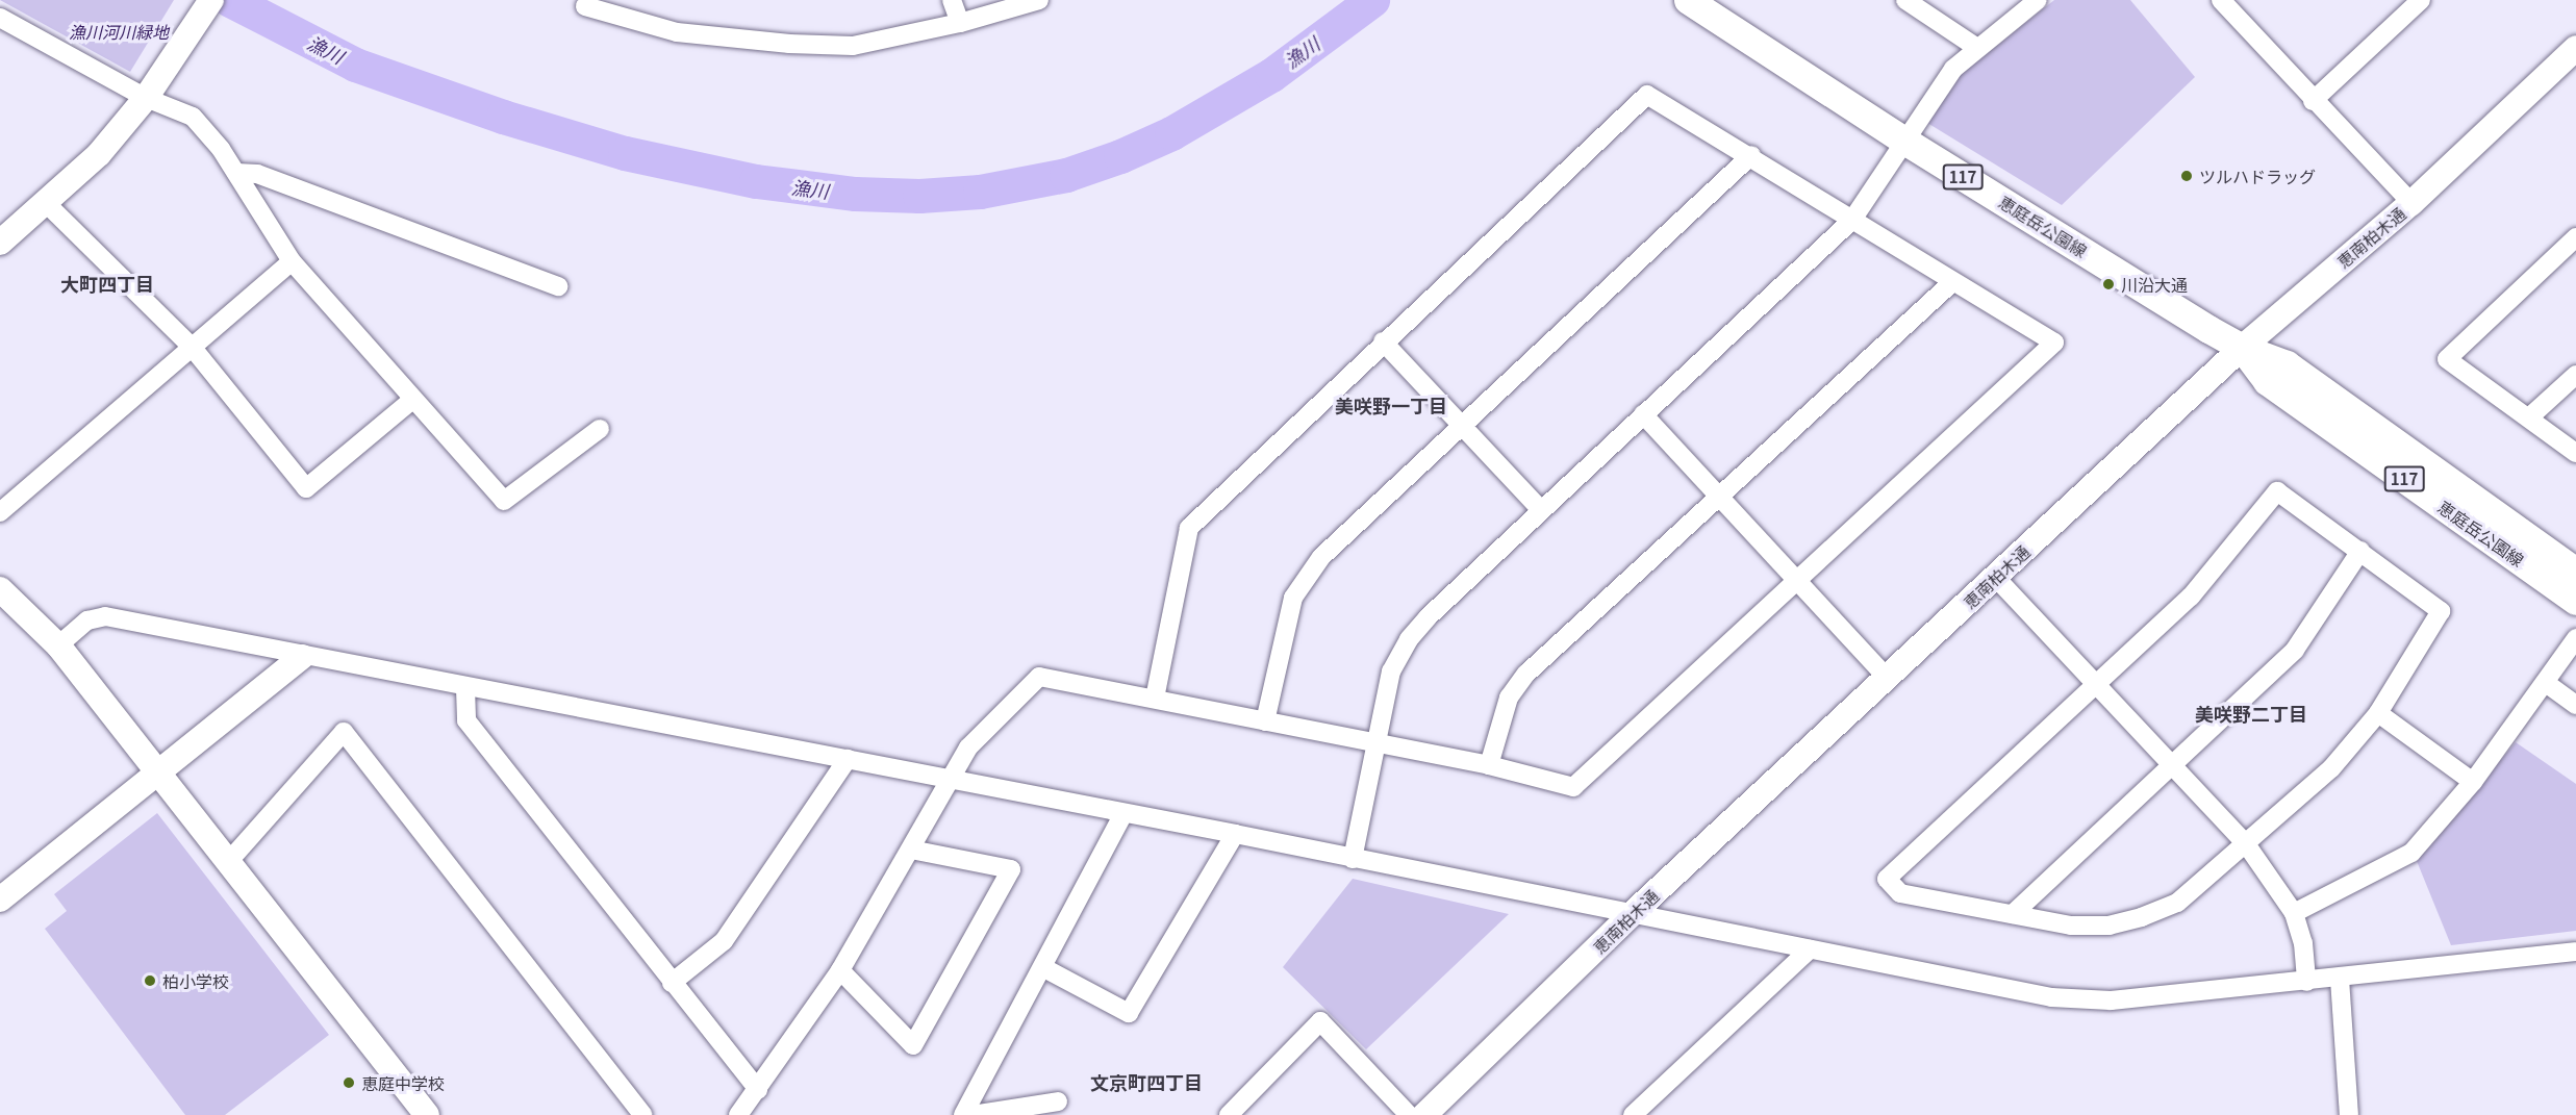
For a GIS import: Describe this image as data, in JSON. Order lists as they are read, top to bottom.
{
  "streets": {
    "main road": ["117", "恵庭岳公園線"],
    "street": ["恵南柏木通"]
  },
  "crossings": [
    ["恵庭岳公園線", "恵南柏木通"]
  ],
  "districts": [
    "大町四丁目",
    "美咲野一丁目",
    "美咲野二丁目",
    "文京町四丁目"
  ],
  "water": ["漁川"],
  "parks": ["漁川河川緑地"],
  "places": [
    "ツルハドラッグ",
    "川沿大通",
    "柏小学校",
    "恵庭中学校"
  ]
}
